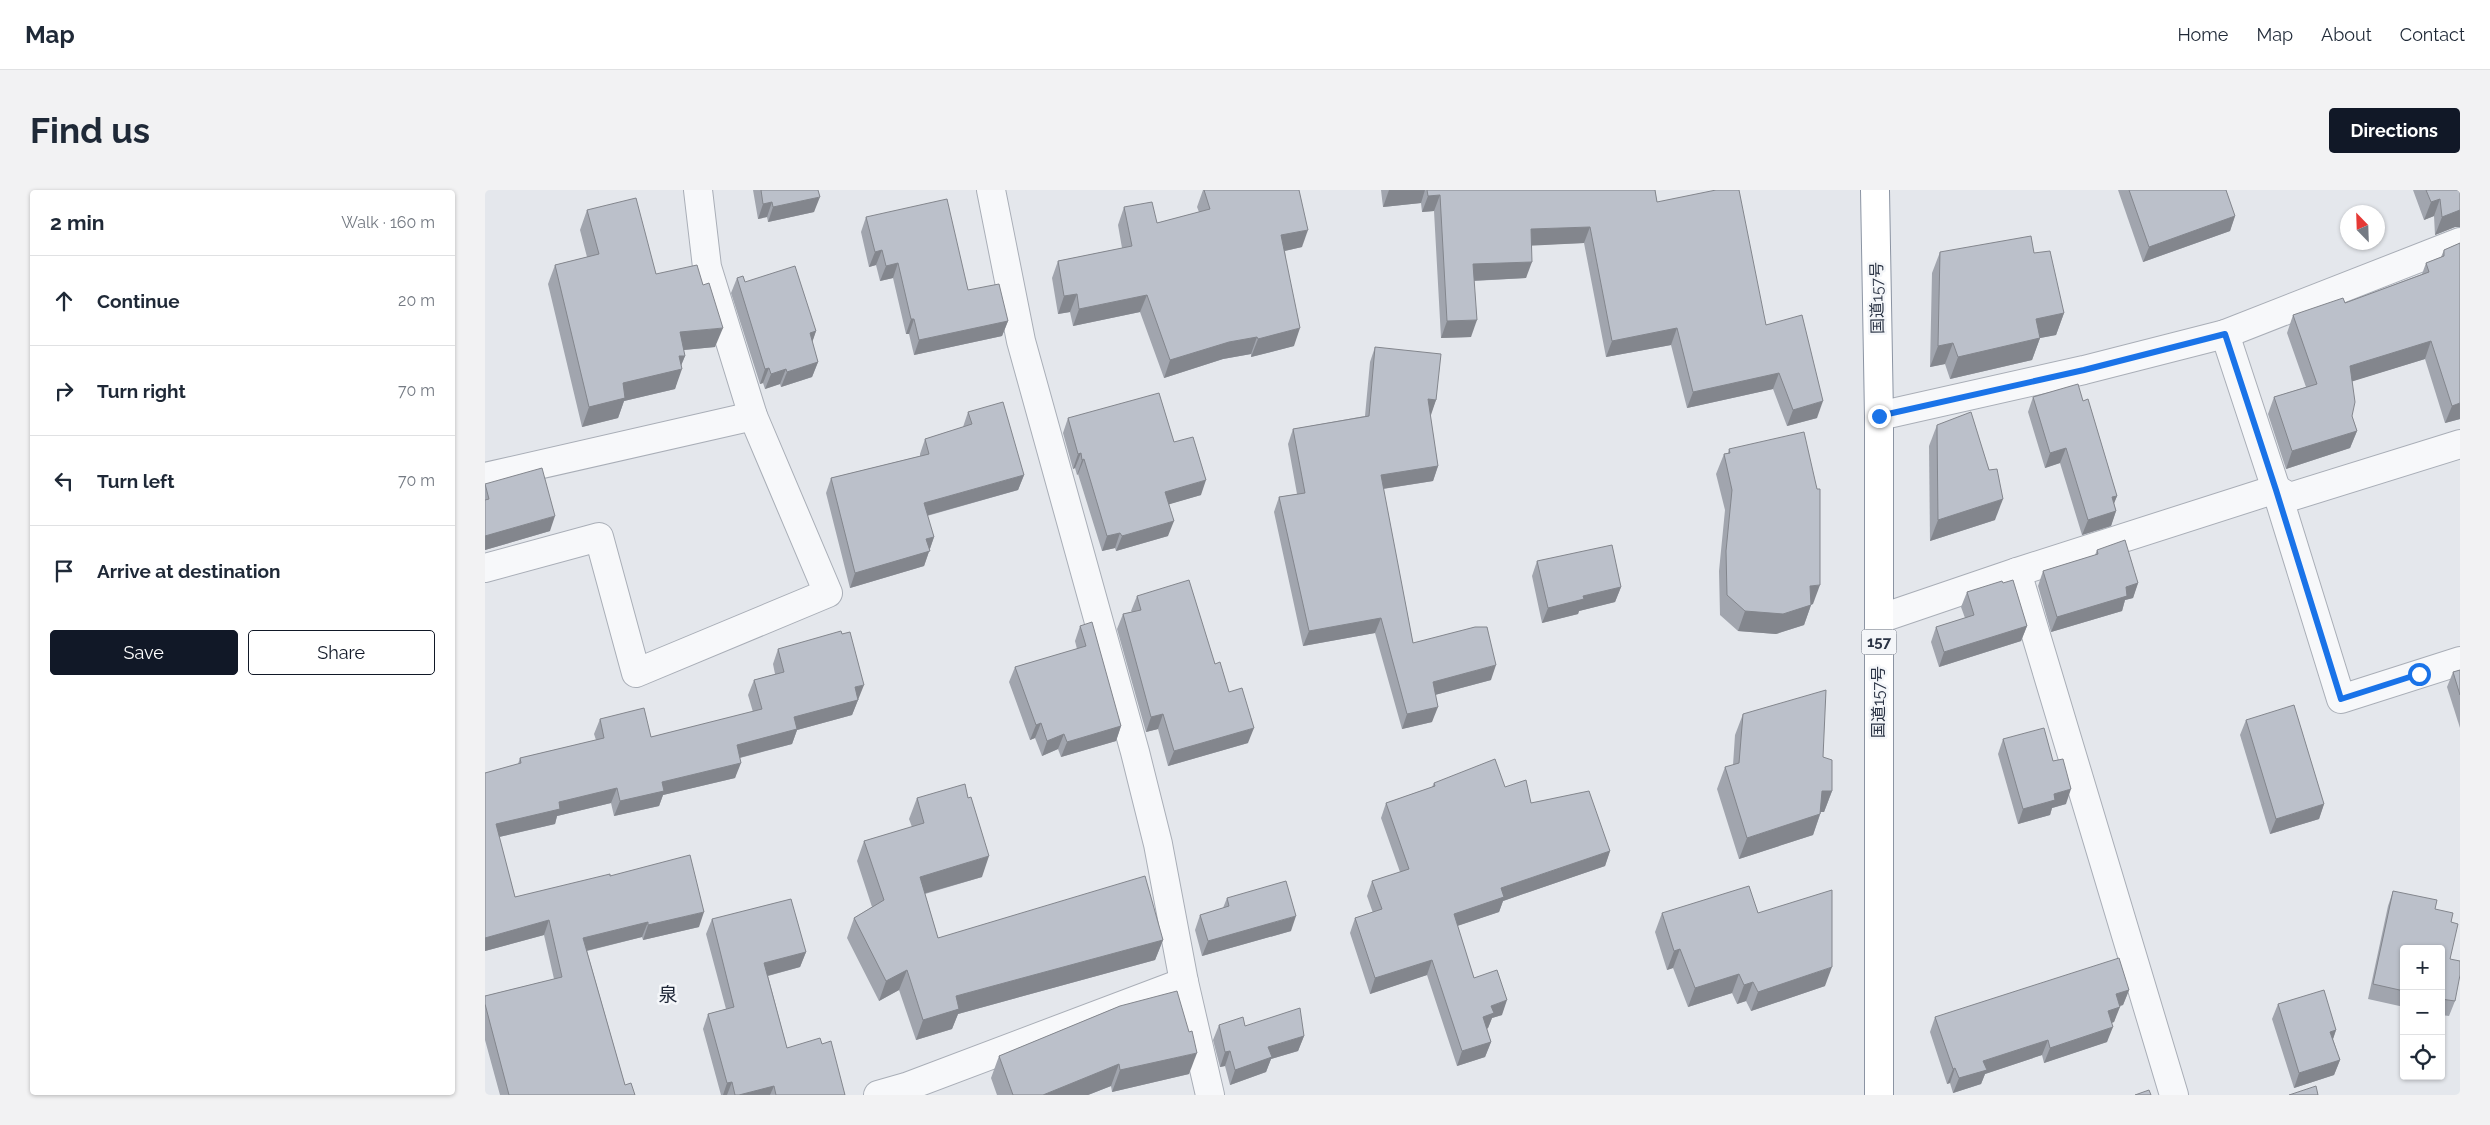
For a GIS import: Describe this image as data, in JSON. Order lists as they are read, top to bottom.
{
  "streets": {
    "highway": ["国道157号", "157"]
  },
  "districts": ["泉"],
  "north": "top left",
  "page": {
    "header": "Map",
    "nav": [
      "Home",
      "Map",
      "About",
      "Contact"
    ],
    "buttons": [
      "Directions",
      ["Save", "Share"]
    ],
    "title": "Find us",
    "heading": ["2 min", "Walk · 160 m"],
    "list": [
      ["Continue", "20 m"],
      ["Turn right", "70 m"],
      ["Turn left", "70 m"],
      "Arrive at destination"
    ],
    "map_buttons": ["+", "−"]
  }
}
